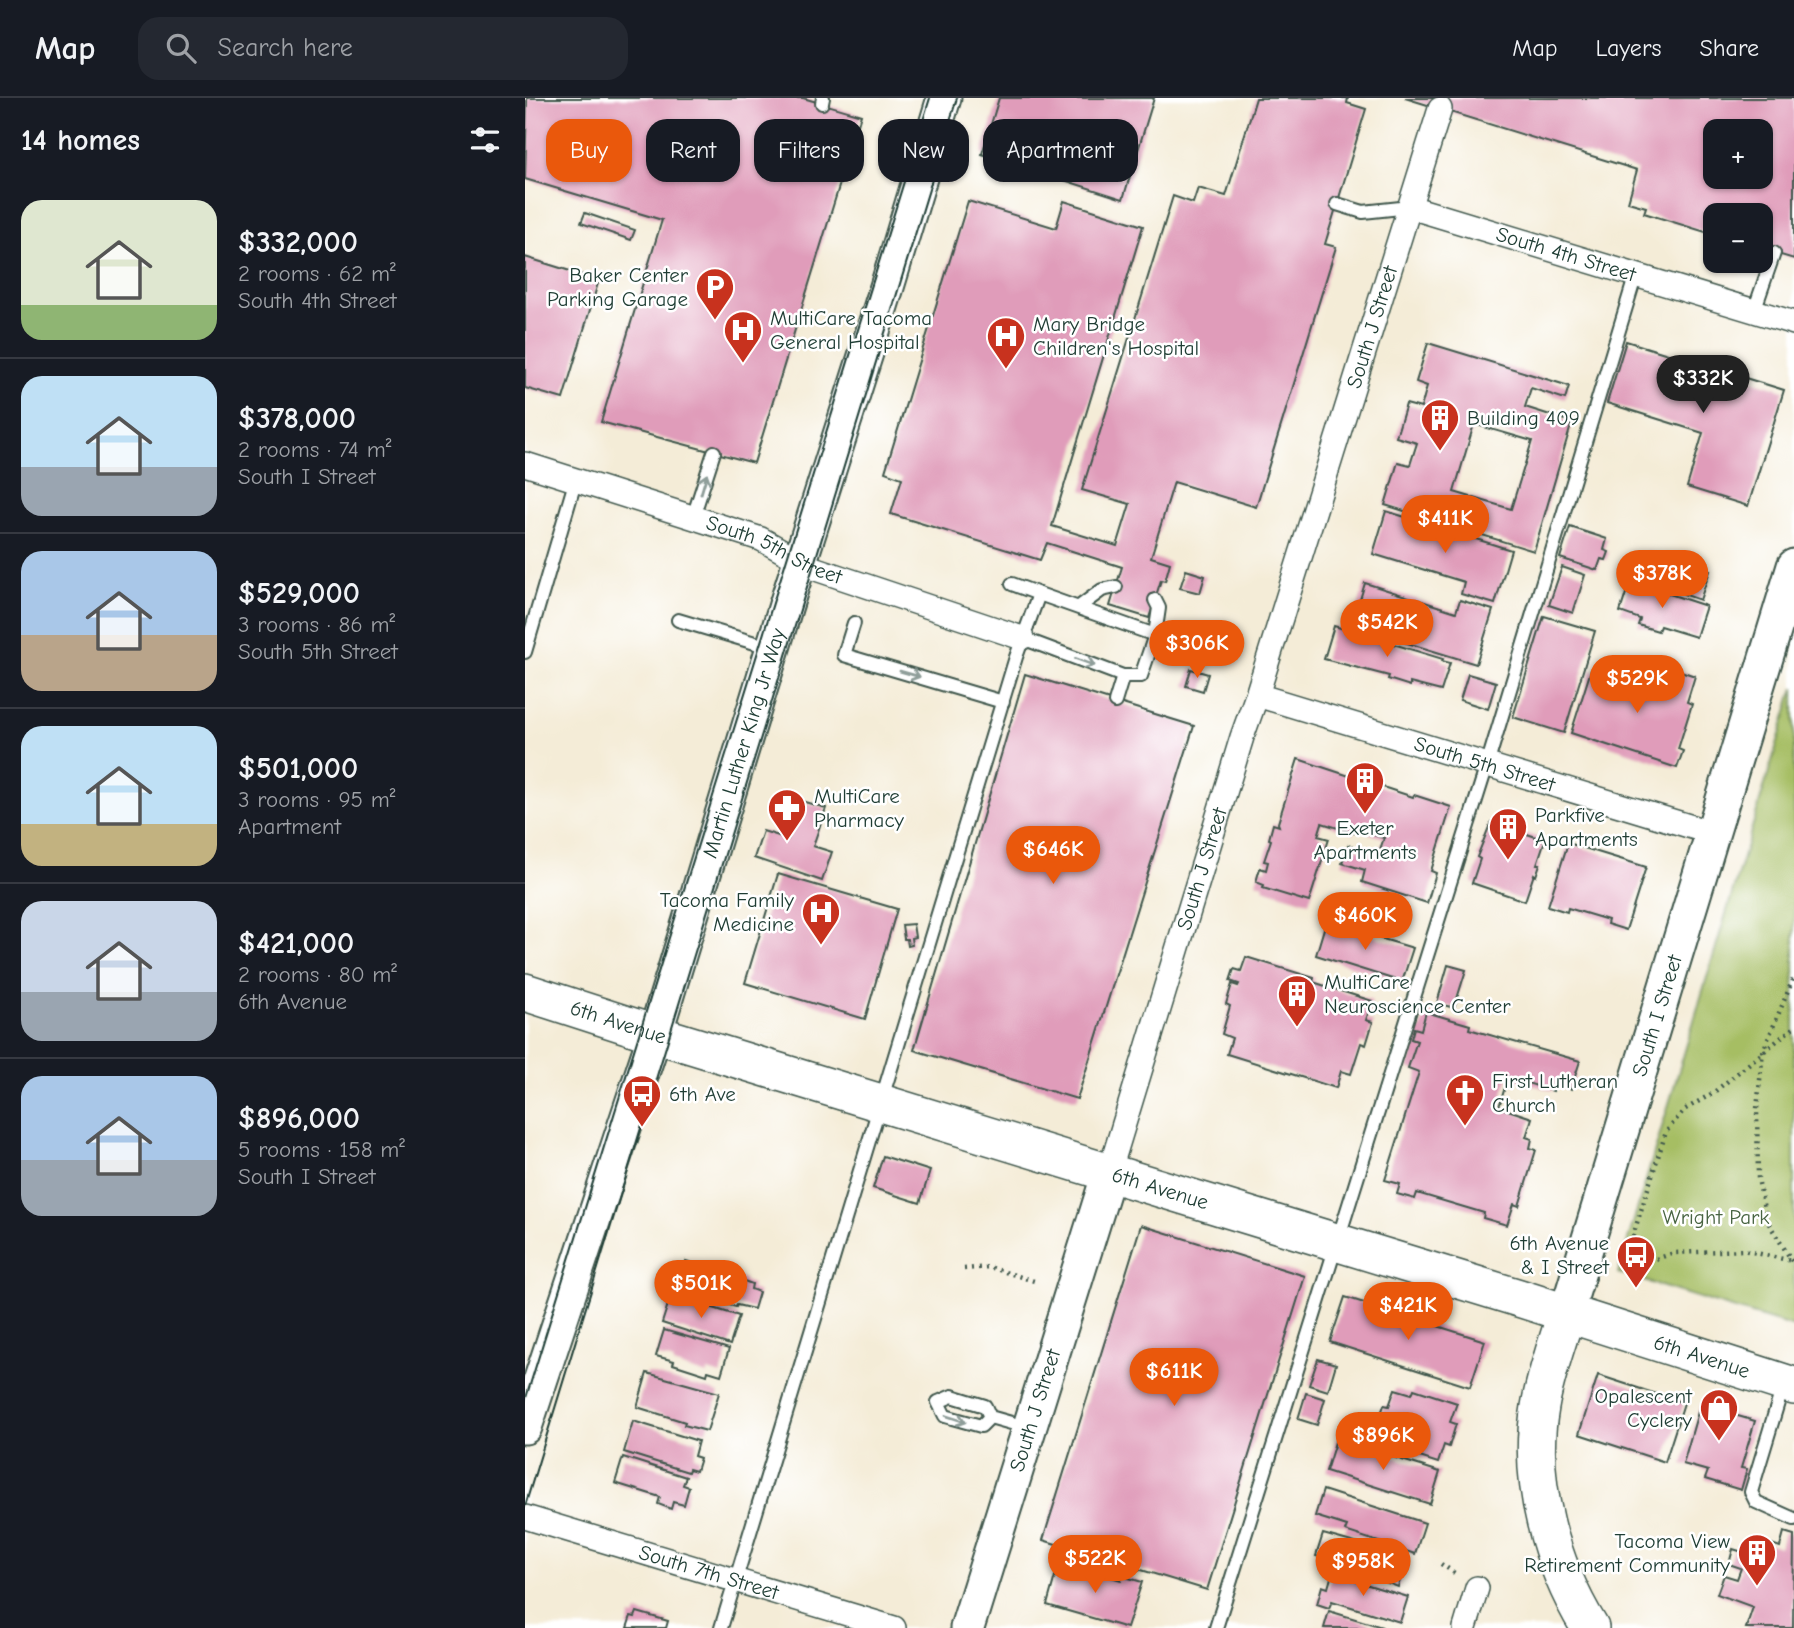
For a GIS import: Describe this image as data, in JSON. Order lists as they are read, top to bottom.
{
  "streets": {
    "main road": [
      "South J Street",
      "Martin Luther King Jr Way",
      "South I Street",
      "6th Avenue"
    ],
    "street": ["South 4th Street", "South 5th Street", "South 7th Street"]
  },
  "crossings": [
    ["South 4th Street", "South J Street"],
    ["South J Street", "South 5th Street"],
    ["South J Street", "6th Avenue"],
    ["South 5th Street", "Martin Luther King Jr Way"],
    ["South 5th Street", "South I Street"],
    ["Martin Luther King Jr Way", "6th Avenue"],
    ["South I Street", "6th Avenue"]
  ],
  "parks": ["Wright Park"],
  "places": {
    "parking": ["Baker Center Parking Garage"],
    "hospital": ["MultiCare Tacoma General Hospital", "Mary Bridge Children's Hospital", "Tacoma Family Medicine"],
    "building": [
      "Building 409",
      "Exeter Apartments",
      "Parkfive Apartments",
      "MultiCare Neuroscience Center",
      "Tacoma View Retirement Community"
    ],
    "pharmacy": ["MultiCare Pharmacy"],
    "church": ["First Lutheran Church"],
    "bus stop": ["6th Ave", "6th Avenue & I Street"],
    "shop": ["Opalescent Cyclery"]
  },
  "page": {
    "header": "Map",
    "search": "Search here",
    "nav": ["Map", "Layers", "Share"],
    "heading": "14 homes",
    "map_buttons": ["+", "−"],
    "chip": [
      "Buy",
      "Rent",
      "Filters",
      "New",
      "Apartment"
    ],
    "list": [
      {
        "name": "$332,000",
        "note": "2 rooms · 62 m² · South 4th Street"
      },
      {
        "name": "$378,000",
        "note": "2 rooms · 74 m² · South I Street"
      },
      {
        "name": "$529,000",
        "note": "3 rooms · 86 m² · South 5th Street"
      },
      {
        "name": "$501,000",
        "note": "3 rooms · 95 m² · Apartment"
      },
      {
        "name": "$421,000",
        "note": "2 rooms · 80 m² · 6th Avenue"
      },
      {
        "name": "$896,000",
        "note": "5 rooms · 158 m² · South I Street"
      }
    ],
    "price": [
      "$332K",
      "$411K",
      "$378K",
      "$542K",
      "$306K",
      "$529K",
      "$646K",
      "$460K",
      "$501K",
      "$421K",
      "$611K",
      "$896K",
      "$522K",
      "$958K"
    ]
  }
}
